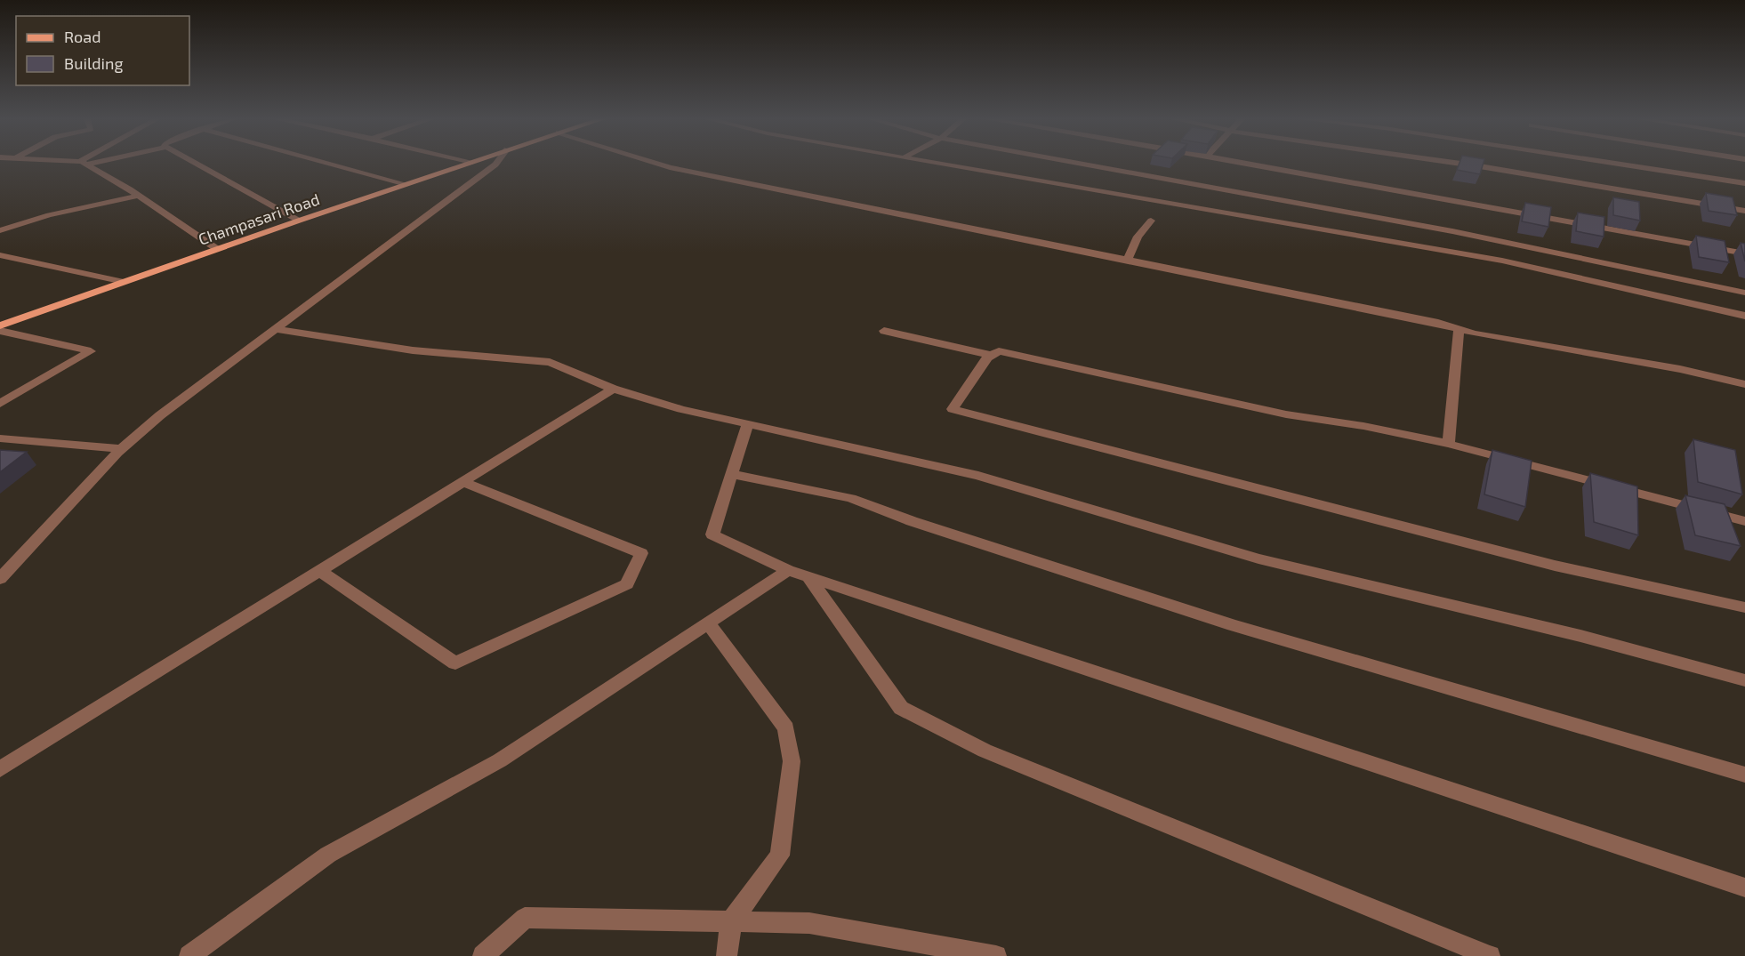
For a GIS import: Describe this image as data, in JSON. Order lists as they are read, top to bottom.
{
  "streets": {
    "main road": ["Champasari Road"]
  },
  "legend": ["Road", "Building"]
}
